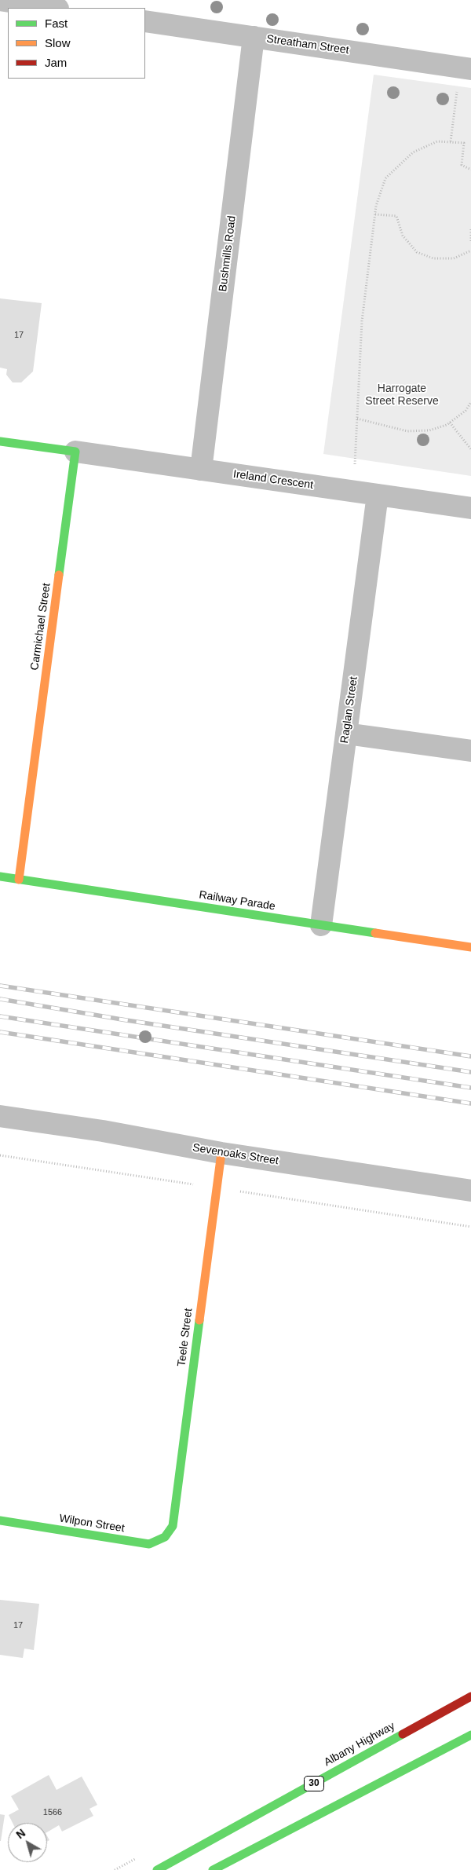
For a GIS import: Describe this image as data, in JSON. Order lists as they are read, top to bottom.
{
  "streets": {
    "main road": [
      "Carmichael Street",
      "Railway Parade",
      "Teele Street",
      "Wilpon Street",
      "Albany Highway",
      "30"
    ],
    "street": [
      "Streatham Street",
      "Bushmills Road",
      "Ireland Crescent",
      "Raglan Street",
      "Sevenoaks Street"
    ]
  },
  "crossings": [
    ["Streatham Street", "Bushmills Road"],
    ["Bushmills Road", "Ireland Crescent"],
    ["Ireland Crescent", "Carmichael Street"],
    ["Ireland Crescent", "Raglan Street"],
    ["Carmichael Street", "Railway Parade"],
    ["Raglan Street", "Railway Parade"],
    ["Sevenoaks Street", "Teele Street"],
    ["Teele Street", "Wilpon Street"]
  ],
  "parks": ["Harrogate Street Reserve"],
  "house_numbers": ["17", "17", "1566"],
  "legend": ["Fast", "Slow", "Jam"],
  "north": "top left"
}
